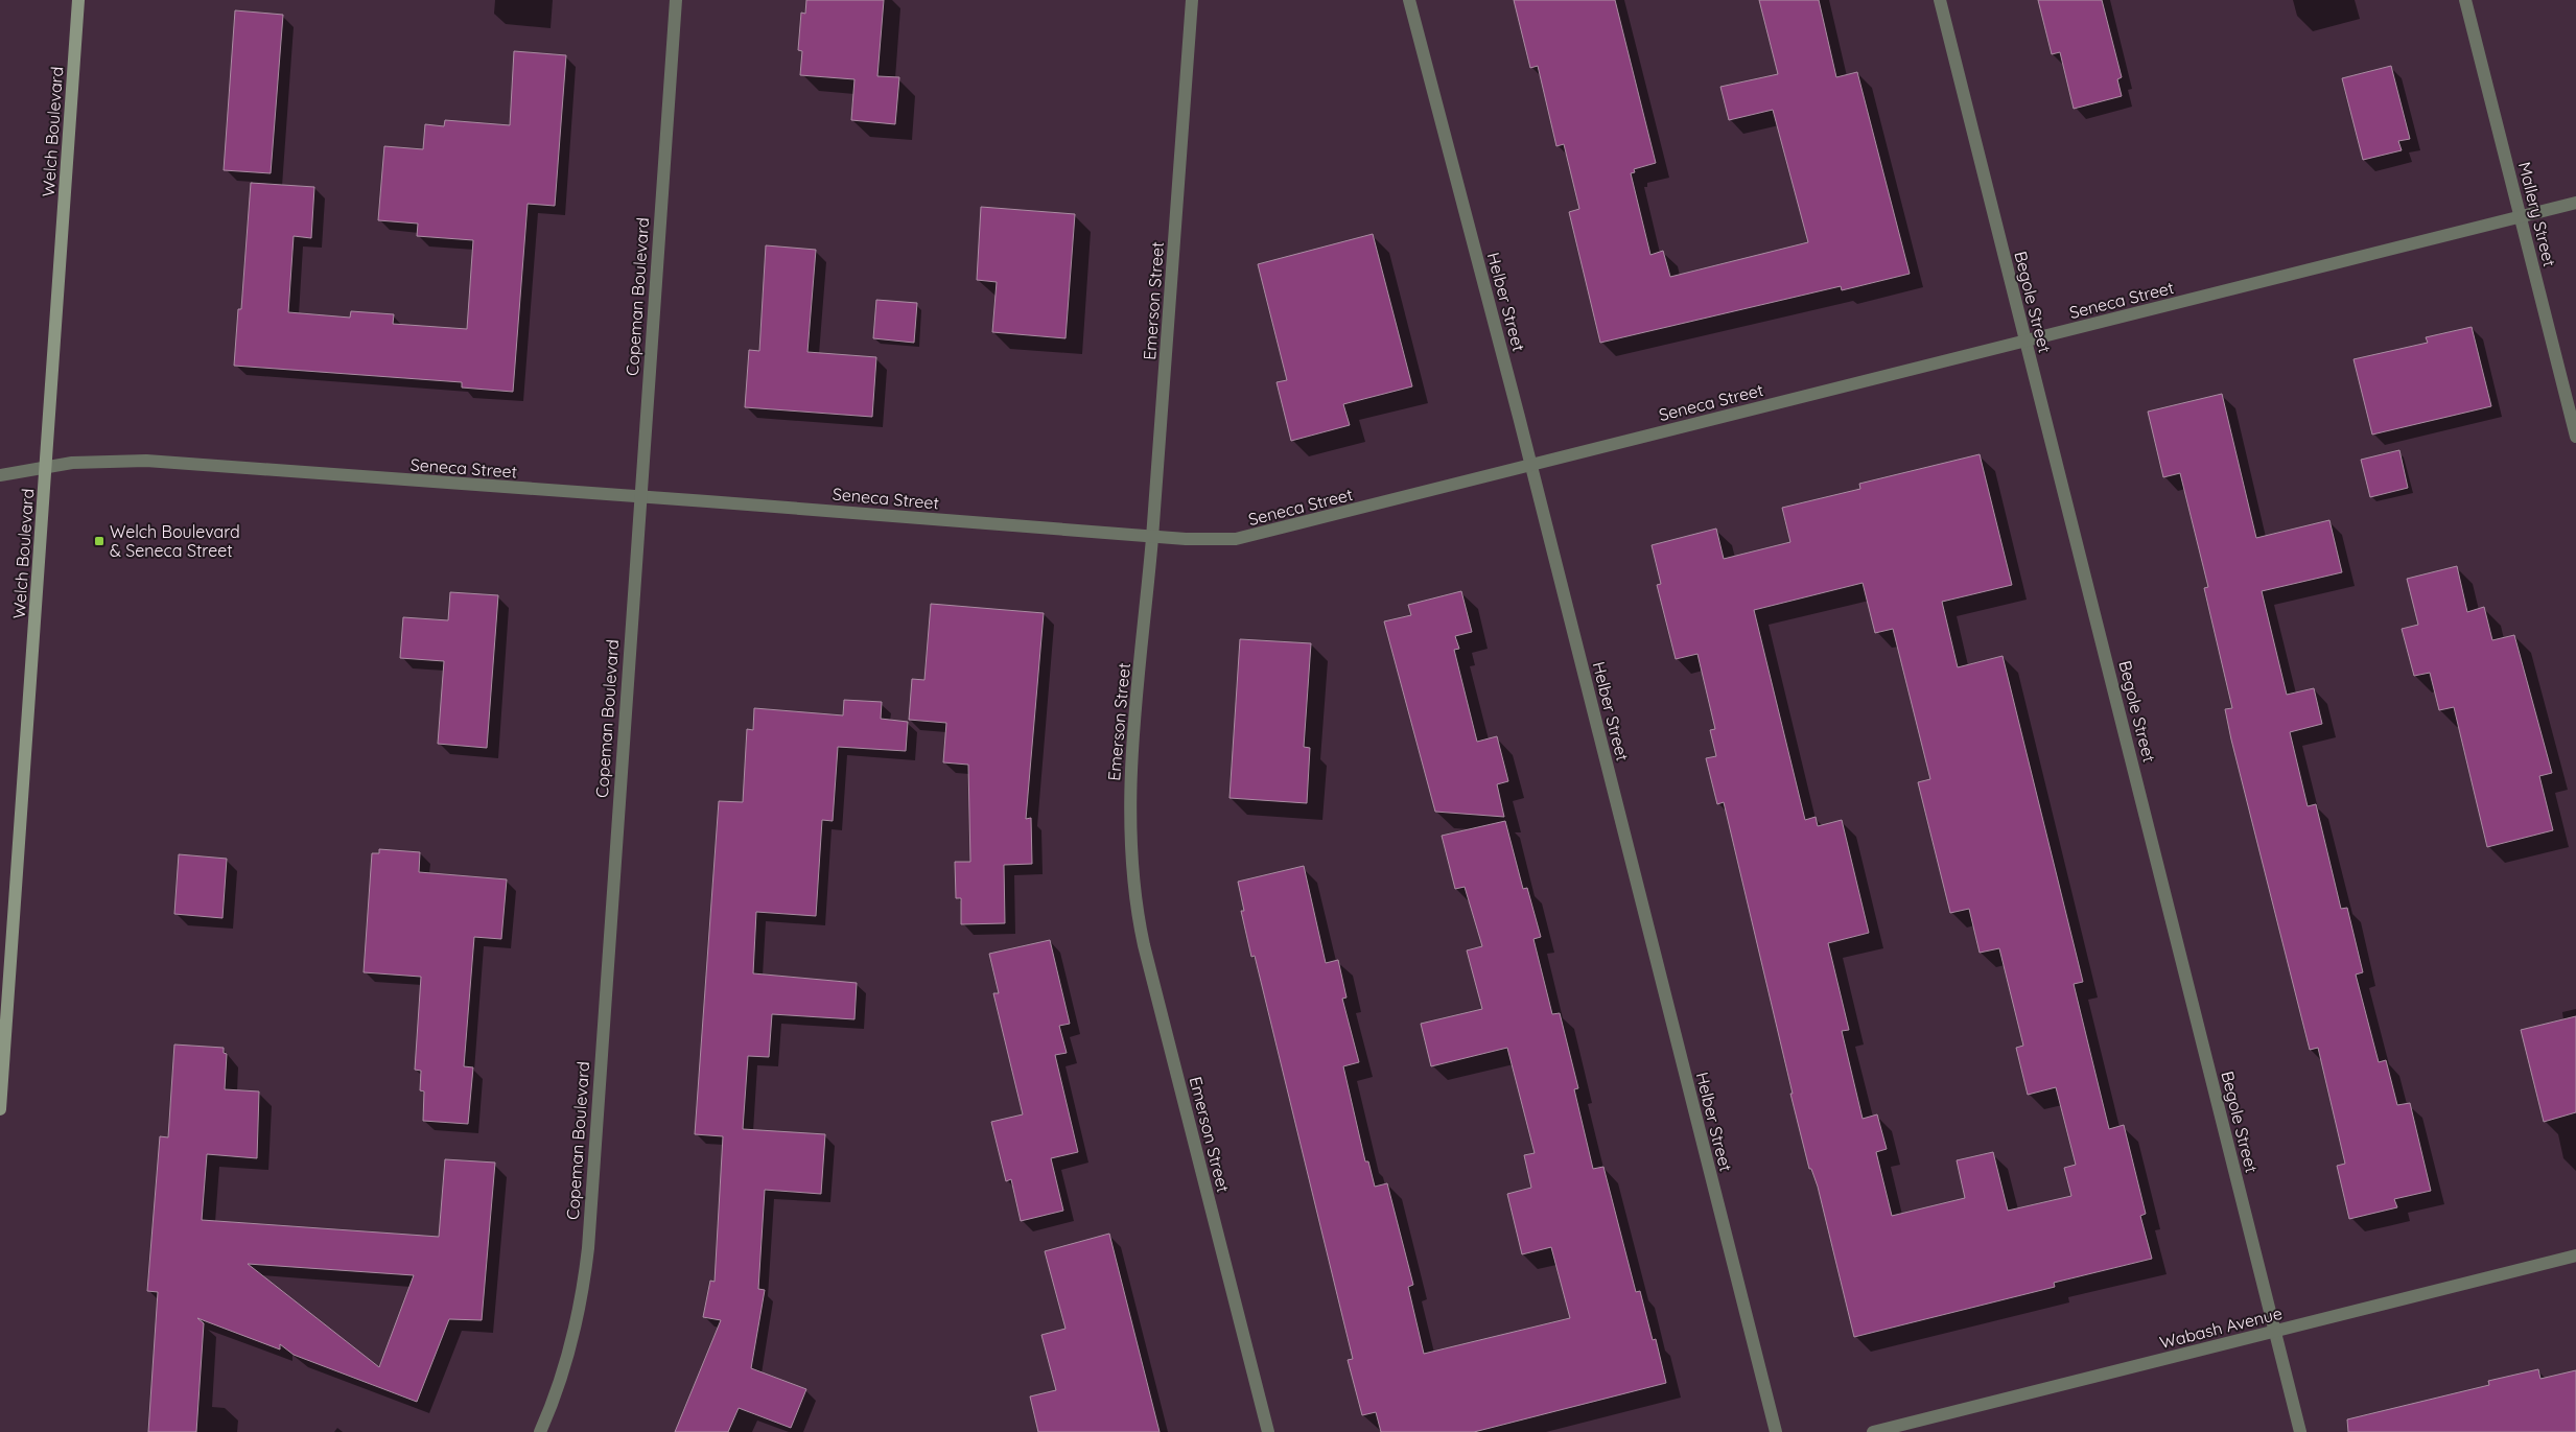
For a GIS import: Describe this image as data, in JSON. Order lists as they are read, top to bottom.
{
  "streets": {
    "main road": ["Welch Boulevard"],
    "street": [
      "Mallery Street",
      "Copeman Boulevard",
      "Seneca Street",
      "Emerson Street",
      "Helber Street",
      "Begole Street",
      "Wabash Avenue"
    ]
  },
  "crossings": [
    ["Welch Boulevard", "Seneca Street"],
    ["Mallery Street", "Seneca Street"],
    ["Copeman Boulevard", "Seneca Street"],
    ["Seneca Street", "Emerson Street"],
    ["Seneca Street", "Helber Street"],
    ["Seneca Street", "Begole Street"],
    ["Begole Street", "Wabash Avenue"]
  ],
  "places": {
    "transit": ["Welch Boulevard & Seneca Street"]
  }
}
